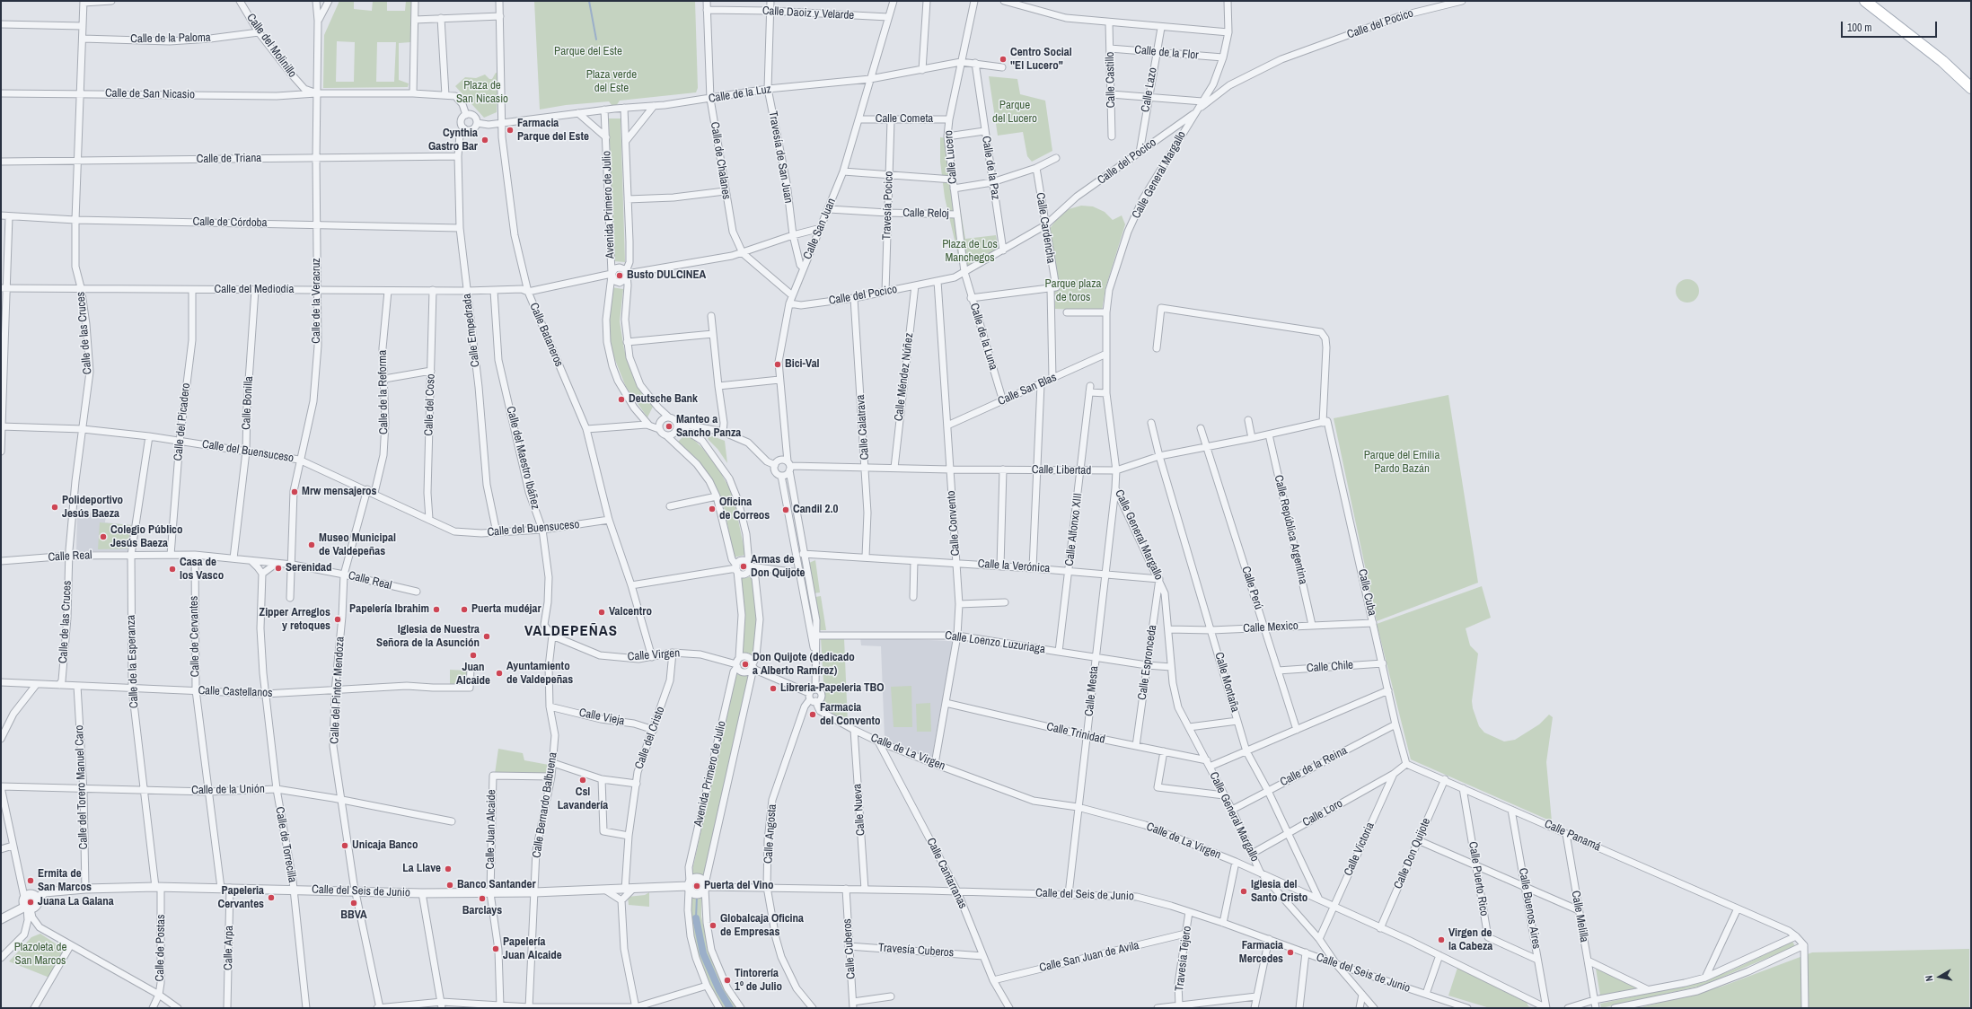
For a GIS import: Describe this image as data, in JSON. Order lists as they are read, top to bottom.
{
  "streets": {
    "street": [
      "Calle Daoiz y Velarde",
      "Calle del Pocico",
      "Calle de la Paloma",
      "Calle del Molinillo",
      "Calle de la Flor",
      "Calle Castillo",
      "Calle Lazo",
      "Calle de San Nicasio",
      "Calle de la Luz",
      "Calle Cometa",
      "Travesía de San Juan",
      "Calle Lucero",
      "Calle de Triana",
      "Calle de Chalanes",
      "Calle de la Paz",
      "Calle General Margallo",
      "Avenida Primero de Julio",
      "Travesía Pocico",
      "Calle Reloj",
      "Calle de Córdoba",
      "Calle Cardencha",
      "Calle San Juan",
      "Calle del Mediodía",
      "Calle de la Veracruz",
      "Calle Empedrada",
      "Calle de las Cruces",
      "Calle Bataneros",
      "Calle de la Luna",
      "Calle Méndez Núñez",
      "Calle San Blas",
      "Calle de la Reforma",
      "Calle Bonilla",
      "Calle del Coso",
      "Calle del Picadero",
      "Calle Calatrava",
      "Calle del Buensuceso",
      "Calle del Maestro Ibáñez",
      "Calle Libertad",
      "Calle Convento",
      "Calle Alfonxo XIII",
      "Calle República Argentina",
      "Calle Real",
      "Calle la Verónica",
      "Calle Perú",
      "Calle Cuba",
      "Calle Mexico",
      "Calle de Cervantes",
      "Calle Loenzo Luzuriaga",
      "Calle Virgen",
      "Calle de la Esperanza",
      "Calle Espronceda",
      "Calle Chile",
      "Calle Montaña",
      "Calle del Pintor Mendoza",
      "Calle Mesta",
      "Calle Castellanos",
      "Calle Vieja",
      "Calle Trinidad",
      "Calle del Cristo",
      "Calle de La Virgen",
      "Calle de la Reina",
      "Calle del Torero Manuel Caro",
      "Calle de la Unión",
      "Calle Bernardo Balbuena",
      "Calle Nueva",
      "Calle Loro",
      "Calle Juan Alcaide",
      "Calle Angosta",
      "Calle Panamá",
      "Calle de Torrecilla",
      "Calle Victoria",
      "Calle Don Quijote",
      "Calle Cantarranas",
      "Calle Puerto Rico",
      "Calle del Seis de Junio",
      "Calle Buenos Aires",
      "Calle Melilla",
      "Calle de Postas",
      "Calle Arpa",
      "Calle Cuberos",
      "Travesía Cuberos",
      "Calle San Juan de Avila",
      "Travesía Tejero"
    ]
  },
  "crossings": [
    ["Calle Daoiz y Velarde", "Travesía de San Juan"],
    ["Calle Daoiz y Velarde", "Calle de Chalanes"],
    ["Calle Daoiz y Velarde", "Calle San Juan"],
    ["Calle del Pocico", "Calle Lazo"],
    ["Calle del Pocico", "Calle Lucero"],
    ["Calle del Pocico", "Calle de la Paz"],
    ["Calle del Pocico", "Calle General Margallo"],
    ["Calle del Pocico", "Travesía Pocico"],
    ["Calle del Pocico", "Calle Cardencha"],
    ["Calle del Pocico", "Calle San Juan"],
    ["Calle del Pocico", "Calle de la Luna"],
    ["Calle del Pocico", "Calle Méndez Núñez"],
    ["Calle del Pocico", "Calle Calatrava"],
    ["Calle del Pocico", "Calle Convento"],
    ["Calle de la Paloma", "Calle del Molinillo"],
    ["Calle de la Paloma", "Calle de las Cruces"],
    ["Calle del Molinillo", "Calle de San Nicasio"],
    ["Calle del Molinillo", "Calle de la Veracruz"],
    ["Calle de la Flor", "Calle Castillo"],
    ["Calle de la Flor", "Calle Lazo"],
    ["Calle de la Flor", "Calle General Margallo"],
    ["Calle de San Nicasio", "Calle de la Veracruz"],
    ["Calle de San Nicasio", "Calle de las Cruces"],
    ["Calle de la Luz", "Travesía de San Juan"],
    ["Calle de la Luz", "Calle Lucero"],
    ["Calle de la Luz", "Calle de Chalanes"],
    ["Calle de la Luz", "Calle de la Paz"],
    ["Calle de la Luz", "Avenida Primero de Julio"],
    ["Calle de la Luz", "Calle San Juan"],
    ["Calle de la Luz", "Calle Empedrada"],
    ["Calle de la Luz", "Calle Bataneros"],
    ["Calle Cometa", "Calle Lucero"],
    ["Calle Cometa", "Travesía Pocico"],
    ["Calle Cometa", "Calle San Juan"],
    ["Travesía de San Juan", "Calle San Juan"],
    ["Calle Lucero", "Calle Reloj"],
    ["Calle Lucero", "Calle de la Luna"],
    ["Calle de Triana", "Calle de la Veracruz"],
    ["Calle de Triana", "Calle Empedrada"],
    ["Calle de Triana", "Calle de las Cruces"],
    ["Calle General Margallo", "Calle San Blas"],
    ["Calle General Margallo", "Calle Libertad"],
    ["Calle General Margallo", "Calle Alfonxo XIII"],
    ["Calle General Margallo", "Calle la Verónica"],
    ["Calle General Margallo", "Calle Mexico"],
    ["Calle General Margallo", "Calle Loenzo Luzuriaga"],
    ["Calle General Margallo", "Calle Espronceda"],
    ["Calle General Margallo", "Calle Mesta"],
    ["Calle General Margallo", "Calle Trinidad"],
    ["Calle General Margallo", "Calle de La Virgen"],
    ["Calle General Margallo", "Calle de la Reina"],
    ["Calle General Margallo", "Calle Loro"],
    ["Calle General Margallo", "Calle Victoria"],
    ["Calle General Margallo", "Calle del Seis de Junio"],
    ["Avenida Primero de Julio", "Calle del Mediodía"],
    ["Avenida Primero de Julio", "Calle Virgen"],
    ["Avenida Primero de Julio", "Calle de La Virgen"],
    ["Avenida Primero de Julio", "Calle del Seis de Junio"],
    ["Travesía Pocico", "Calle Reloj"],
    ["Calle Reloj", "Calle San Juan"],
    ["Calle de Córdoba", "Calle de la Veracruz"],
    ["Calle de Córdoba", "Calle Empedrada"],
    ["Calle de Córdoba", "Calle de las Cruces"],
    ["Calle Cardencha", "Calle San Blas"],
    ["Calle San Juan", "Calle Libertad"],
    ["Calle San Juan", "Calle la Verónica"],
    ["Calle del Mediodía", "Calle de la Veracruz"],
    ["Calle del Mediodía", "Calle Empedrada"],
    ["Calle del Mediodía", "Calle de las Cruces"],
    ["Calle del Mediodía", "Calle Bataneros"],
    ["Calle del Mediodía", "Calle de la Reforma"],
    ["Calle del Mediodía", "Calle Bonilla"],
    ["Calle del Mediodía", "Calle del Coso"],
    ["Calle del Mediodía", "Calle del Picadero"],
    ["Calle del Mediodía", "Calle del Maestro Ibáñez"],
    ["Calle de la Veracruz", "Calle del Buensuceso"],
    ["Calle de la Veracruz", "Calle Real"],
    ["Calle Empedrada", "Calle del Buensuceso"],
    ["Calle de las Cruces", "Calle del Buensuceso"],
    ["Calle de las Cruces", "Calle Real"],
    ["Calle de las Cruces", "Calle Castellanos"],
    ["Calle Bataneros", "Calle del Buensuceso"],
    ["Calle Bataneros", "Calle Virgen"],
    ["Calle de la Luna", "Calle San Blas"],
    ["Calle Méndez Núñez", "Calle Libertad"],
    ["Calle San Blas", "Calle Convento"],
    ["Calle de la Reforma", "Calle del Buensuceso"],
    ["Calle Bonilla", "Calle del Buensuceso"],
    ["Calle Bonilla", "Calle Real"],
    ["Calle del Coso", "Calle del Buensuceso"],
    ["Calle del Picadero", "Calle del Buensuceso"],
    ["Calle del Picadero", "Calle Real"],
    ["Calle Calatrava", "Calle Libertad"],
    ["Calle Calatrava", "Calle la Verónica"],
    ["Calle del Buensuceso", "Calle del Maestro Ibáñez"],
    ["Calle del Buensuceso", "Calle de la Esperanza"],
    ["Calle del Buensuceso", "Calle del Pintor Mendoza"],
    ["Calle del Maestro Ibáñez", "Calle Virgen"],
    ["Calle del Maestro Ibáñez", "Calle Bernardo Balbuena"],
    ["Calle Libertad", "Calle Convento"],
    ["Calle Libertad", "Calle Alfonxo XIII"],
    ["Calle Libertad", "Calle República Argentina"],
    ["Calle Libertad", "Calle Perú"],
    ["Calle Libertad", "Calle Cuba"],
    ["Calle Libertad", "Calle Montaña"],
    ["Calle Convento", "Calle la Verónica"],
    ["Calle Convento", "Calle Loenzo Luzuriaga"],
    ["Calle Convento", "Calle Trinidad"],
    ["Calle Convento", "Calle de La Virgen"],
    ["Calle Alfonxo XIII", "Calle la Verónica"],
    ["Calle Alfonxo XIII", "Calle Loenzo Luzuriaga"],
    ["Calle República Argentina", "Calle Mexico"],
    ["Calle Real", "Calle de Cervantes"],
    ["Calle Real", "Calle de la Esperanza"],
    ["Calle Real", "Calle del Pintor Mendoza"],
    ["Calle la Verónica", "Calle Espronceda"],
    ["Calle la Verónica", "Calle Mesta"],
    ["Calle Perú", "Calle Mexico"],
    ["Calle Perú", "Calle Chile"],
    ["Calle Cuba", "Calle Mexico"],
    ["Calle Cuba", "Calle Chile"],
    ["Calle Cuba", "Calle de la Reina"],
    ["Calle Cuba", "Calle Panamá"],
    ["Calle Cuba", "Calle Victoria"],
    ["Calle Mexico", "Calle Montaña"],
    ["Calle de Cervantes", "Calle Castellanos"],
    ["Calle de Cervantes", "Calle de la Unión"],
    ["Calle de Cervantes", "Calle del Seis de Junio"],
    ["Calle Loenzo Luzuriaga", "Calle Espronceda"],
    ["Calle Loenzo Luzuriaga", "Calle Mesta"],
    ["Calle Virgen", "Calle del Cristo"],
    ["Calle Virgen", "Calle Bernardo Balbuena"],
    ["Calle de la Esperanza", "Calle Castellanos"],
    ["Calle de la Esperanza", "Calle de la Unión"],
    ["Calle de la Esperanza", "Calle del Seis de Junio"],
    ["Calle de la Esperanza", "Calle de Postas"],
    ["Calle Espronceda", "Calle Trinidad"],
    ["Calle Montaña", "Calle de La Virgen"],
    ["Calle Montaña", "Calle de la Reina"],
    ["Calle Montaña", "Calle Loro"],
    ["Calle del Pintor Mendoza", "Calle Castellanos"],
    ["Calle del Pintor Mendoza", "Calle de la Unión"],
    ["Calle del Pintor Mendoza", "Calle del Seis de Junio"],
    ["Calle Mesta", "Calle Trinidad"],
    ["Calle Mesta", "Calle de La Virgen"],
    ["Calle Mesta", "Calle del Seis de Junio"],
    ["Calle Castellanos", "Calle del Torero Manuel Caro"],
    ["Calle Castellanos", "Calle de Torrecilla"],
    ["Calle Vieja", "Calle del Cristo"],
    ["Calle Vieja", "Calle Bernardo Balbuena"],
    ["Calle del Cristo", "Calle del Seis de Junio"],
    ["Calle de La Virgen", "Calle Nueva"],
    ["Calle de La Virgen", "Calle Angosta"],
    ["Calle de La Virgen", "Calle Victoria"],
    ["Calle de La Virgen", "Calle Don Quijote"],
    ["Calle de La Virgen", "Calle Cantarranas"],
    ["Calle de La Virgen", "Calle Buenos Aires"],
    ["Calle del Torero Manuel Caro", "Calle de la Unión"],
    ["Calle del Torero Manuel Caro", "Calle del Seis de Junio"],
    ["Calle de la Unión", "Calle de Torrecilla"],
    ["Calle Bernardo Balbuena", "Calle Juan Alcaide"],
    ["Calle Bernardo Balbuena", "Calle del Seis de Junio"],
    ["Calle Nueva", "Calle del Seis de Junio"],
    ["Calle Loro", "Calle Victoria"],
    ["Calle Juan Alcaide", "Calle del Seis de Junio"],
    ["Calle Angosta", "Calle del Seis de Junio"],
    ["Calle Panamá", "Calle Victoria"],
    ["Calle Panamá", "Calle Don Quijote"],
    ["Calle Panamá", "Calle Puerto Rico"],
    ["Calle Panamá", "Calle Buenos Aires"],
    ["Calle Panamá", "Calle Melilla"],
    ["Calle de Torrecilla", "Calle del Seis de Junio"],
    ["Calle Cantarranas", "Calle del Seis de Junio"],
    ["Calle Cantarranas", "Travesía Cuberos"],
    ["Calle Cantarranas", "Calle San Juan de Avila"],
    ["Calle Puerto Rico", "Calle Buenos Aires"],
    ["Calle del Seis de Junio", "Calle de Postas"],
    ["Calle del Seis de Junio", "Calle Arpa"],
    ["Calle del Seis de Junio", "Calle Cuberos"],
    ["Calle del Seis de Junio", "Travesía Tejero"],
    ["Calle Cuberos", "Travesía Cuberos"],
    ["Calle San Juan de Avila", "Travesía Tejero"]
  ],
  "districts": ["VALDEPEÑAS"],
  "parks": [
    "Parque del Este",
    "Plaza verde del Este",
    "Plaza de San Nicasio",
    "Parque del Lucero",
    "Plaza de Los Manchegos",
    "Parque plaza de toros",
    "Parque del Emilia Pardo Bazán",
    "Plazoleta de San Marcos"
  ],
  "places": [
    "Centro Social \"El Lucero\"",
    "Farmacia Parque del Este",
    "Cynthia Gastro Bar",
    "Busto DULCINEA",
    "Bici-Val",
    "Deutsche Bank",
    "Manteo a Sancho Panza",
    "Mrw mensajeros",
    "Polideportivo Jesús Baeza",
    "Oficina de Correos",
    "Candil 2.0",
    "Colegio Público Jesús Baeza",
    "Museo Municipal de Valdepeñas",
    "Armas de Don Quijote",
    "Serenidad",
    "Casa de los Vasco",
    "Papelería Ibrahim",
    "Puerta mudéjar",
    "Valcentro",
    "Zipper Arreglos y retoques",
    "Iglesia de Nuestra Señora de la Asunción",
    "Juan Alcaide",
    "Don Quijote (dedicado a Alberto Ramírez)",
    "Ayuntamiento de Valdepeñas",
    "Libreria-Papeleria TBO",
    "Farmacia del Convento",
    "Csl Lavandería",
    "Unicaja Banco",
    "La Llave",
    "Ermita de San Marcos",
    "Banco Santander",
    "Puerta del Vino",
    "Iglesia del Santo Cristo",
    "Papeleria Cervantes",
    "Barclays",
    "Juana La Galana",
    "BBVA",
    "Globalcaja Oficina de Empresas",
    "Virgen de la Cabeza",
    "Papelería Juan Alcaide",
    "Farmacia Mercedes",
    "Tintorería 1º de Julio"
  ],
  "scale_bar": "100 m",
  "north": "left"
}
